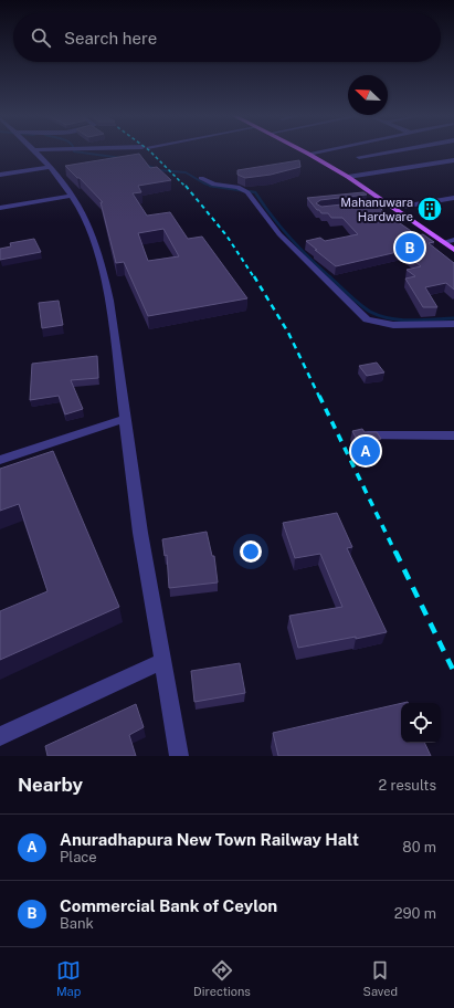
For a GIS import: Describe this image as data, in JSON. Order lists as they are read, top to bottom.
{
  "places": {
    "building": ["Mahanuwara Hardware"]
  },
  "north": "top left",
  "page": {
    "search": "Search here",
    "pins": ["B", "A"],
    "heading": ["Nearby", "2 results"],
    "list": [
      {
        "mark": "A",
        "name": "Anuradhapura New Town Railway Halt",
        "note": "Place",
        "value": "80 m"
      },
      {
        "mark": "B",
        "name": "Commercial Bank of Ceylon",
        "note": "Bank",
        "value": "290 m"
      }
    ],
    "nav": ["Map", "Directions", "Saved"]
  }
}
